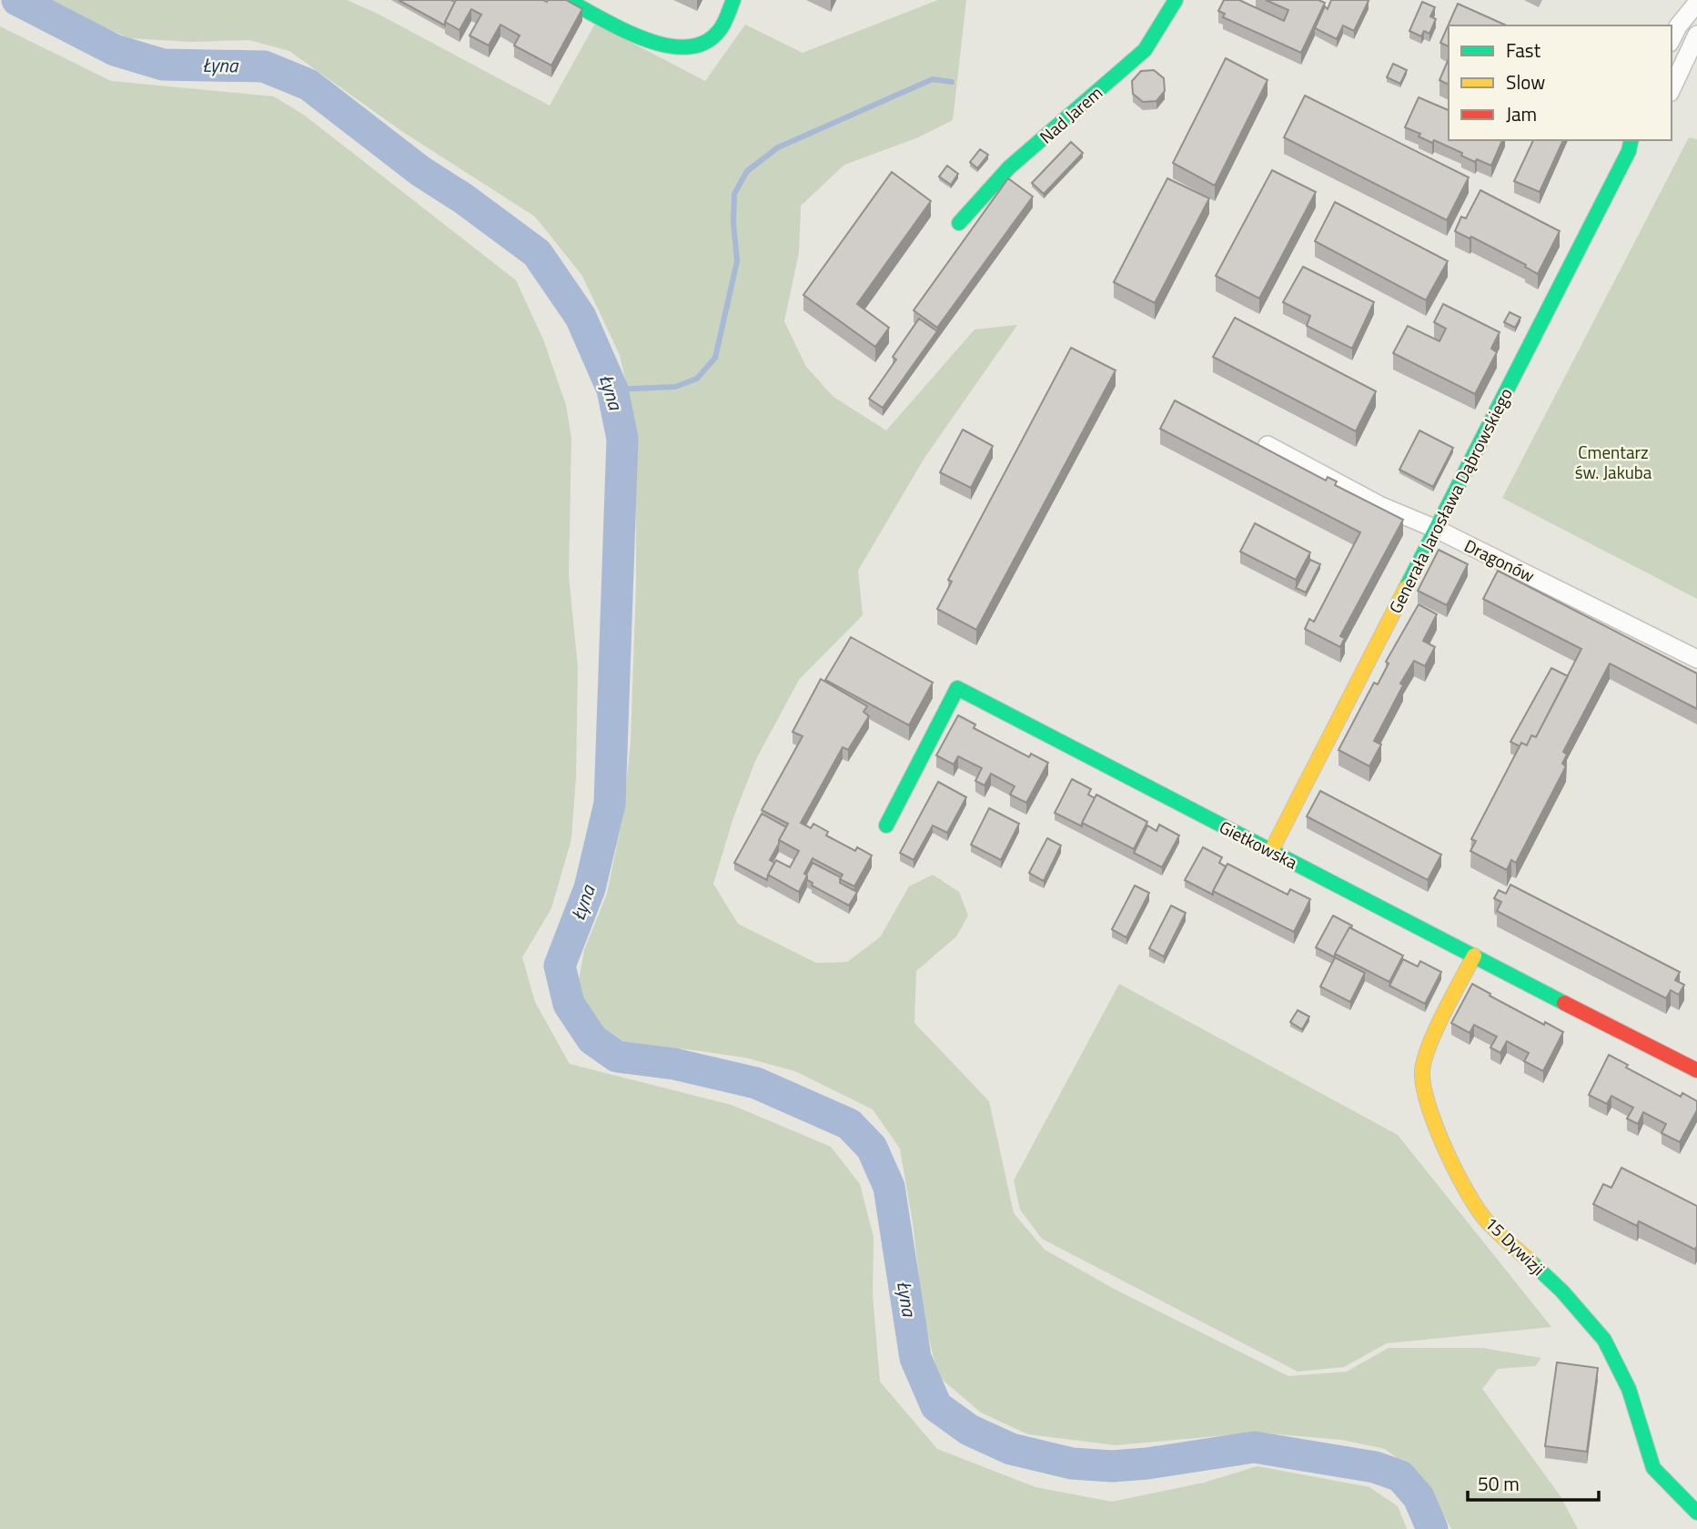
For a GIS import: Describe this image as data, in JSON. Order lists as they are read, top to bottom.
{
  "streets": {
    "street": [
      "Nad Jarem",
      "Generała Jarosława Dąbrowskiego",
      "Dragonów",
      "Gietkowska",
      "15 Dywizji"
    ]
  },
  "crossings": [
    ["Generała Jarosława Dąbrowskiego", "Dragonów"],
    ["Generała Jarosława Dąbrowskiego", "Gietkowska"],
    ["Gietkowska", "15 Dywizji"]
  ],
  "water": ["Łyna"],
  "parks": ["Cmentarz św. Jakuba"],
  "legend": ["Fast", "Slow", "Jam"],
  "scale_bar": "50 m"
}
